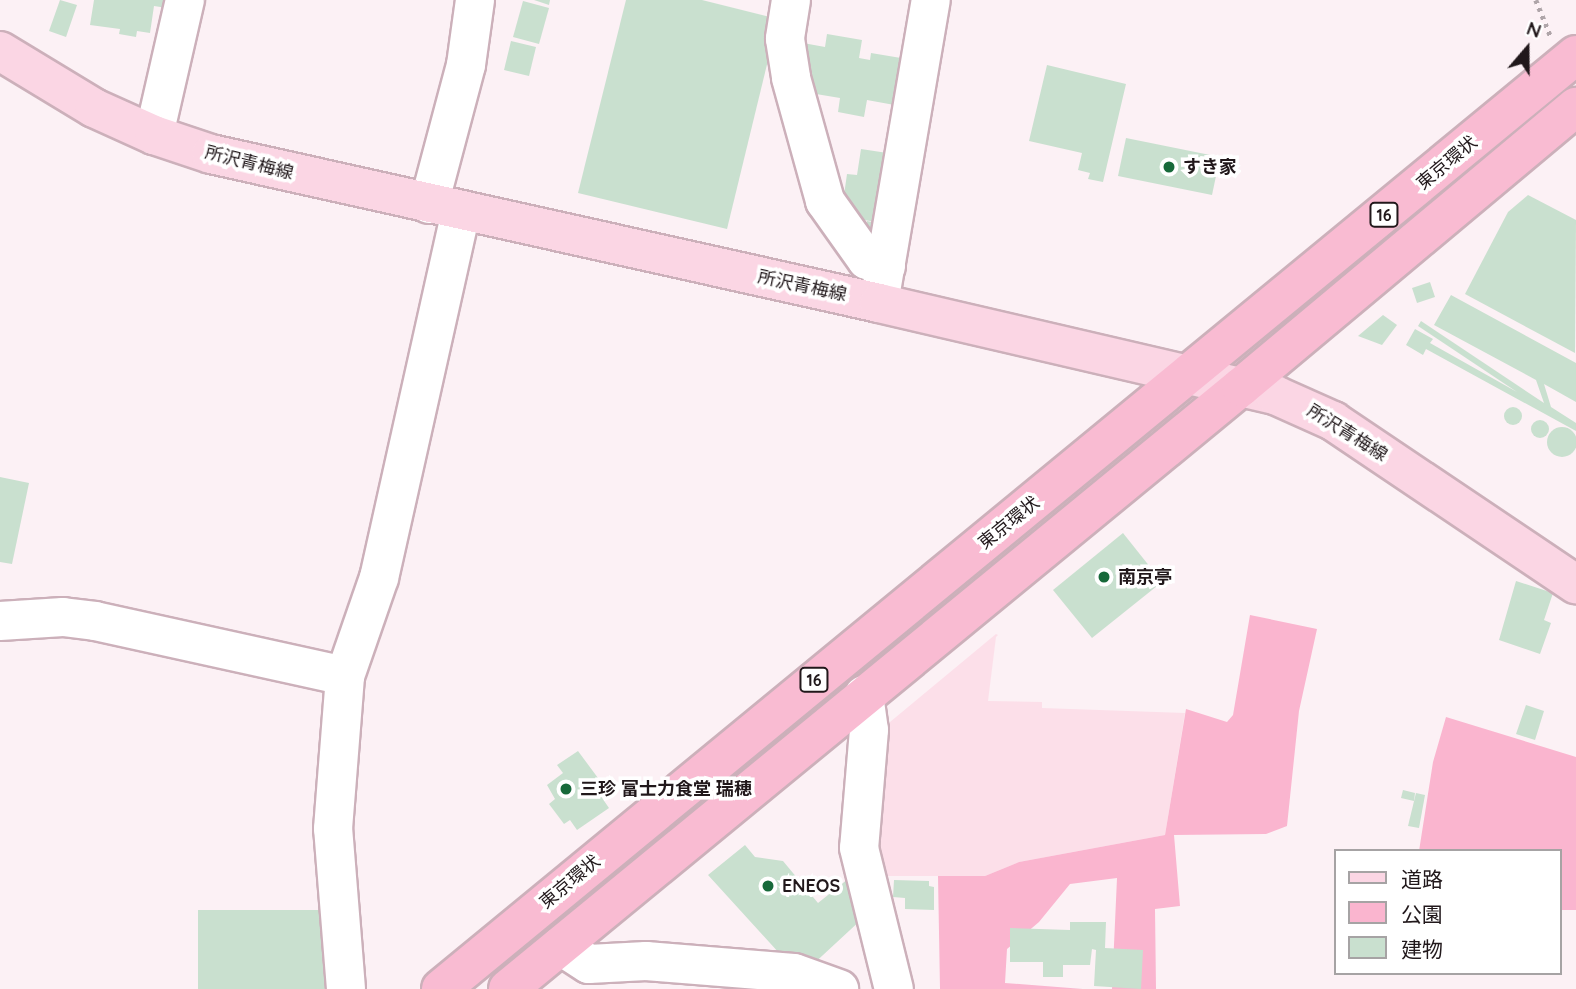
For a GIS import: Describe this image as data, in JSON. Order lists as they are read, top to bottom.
{
  "streets": {
    "highway": ["東京環状", "16"],
    "main road": ["所沢青梅線"]
  },
  "crossings": [
    ["所沢青梅線", "東京環状"],
    ["所沢青梅線", "16"]
  ],
  "places": [
    "すき家",
    "南京亭",
    "三珍 富士力食堂 瑞穂",
    "ENEOS"
  ],
  "legend": ["道路", "公園", "建物"],
  "north": "top"
}
